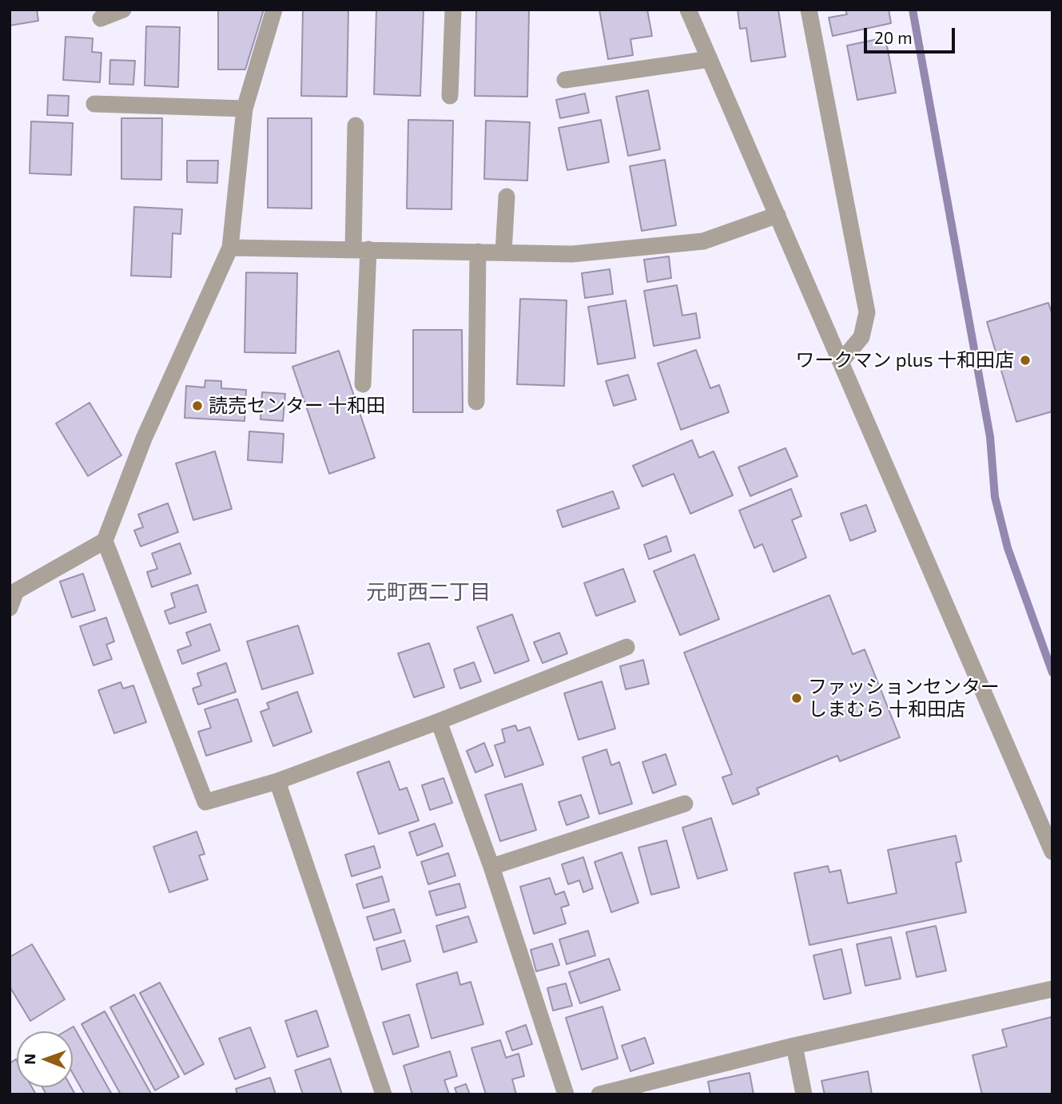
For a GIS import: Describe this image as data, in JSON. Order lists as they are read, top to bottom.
{
  "districts": ["元町西二丁目"],
  "places": ["ワークマン plus 十和田店", "読売センター 十和田", "ファッションセンター しまむら 十和田店"],
  "scale_bar": "20 m",
  "north": "left"
}
